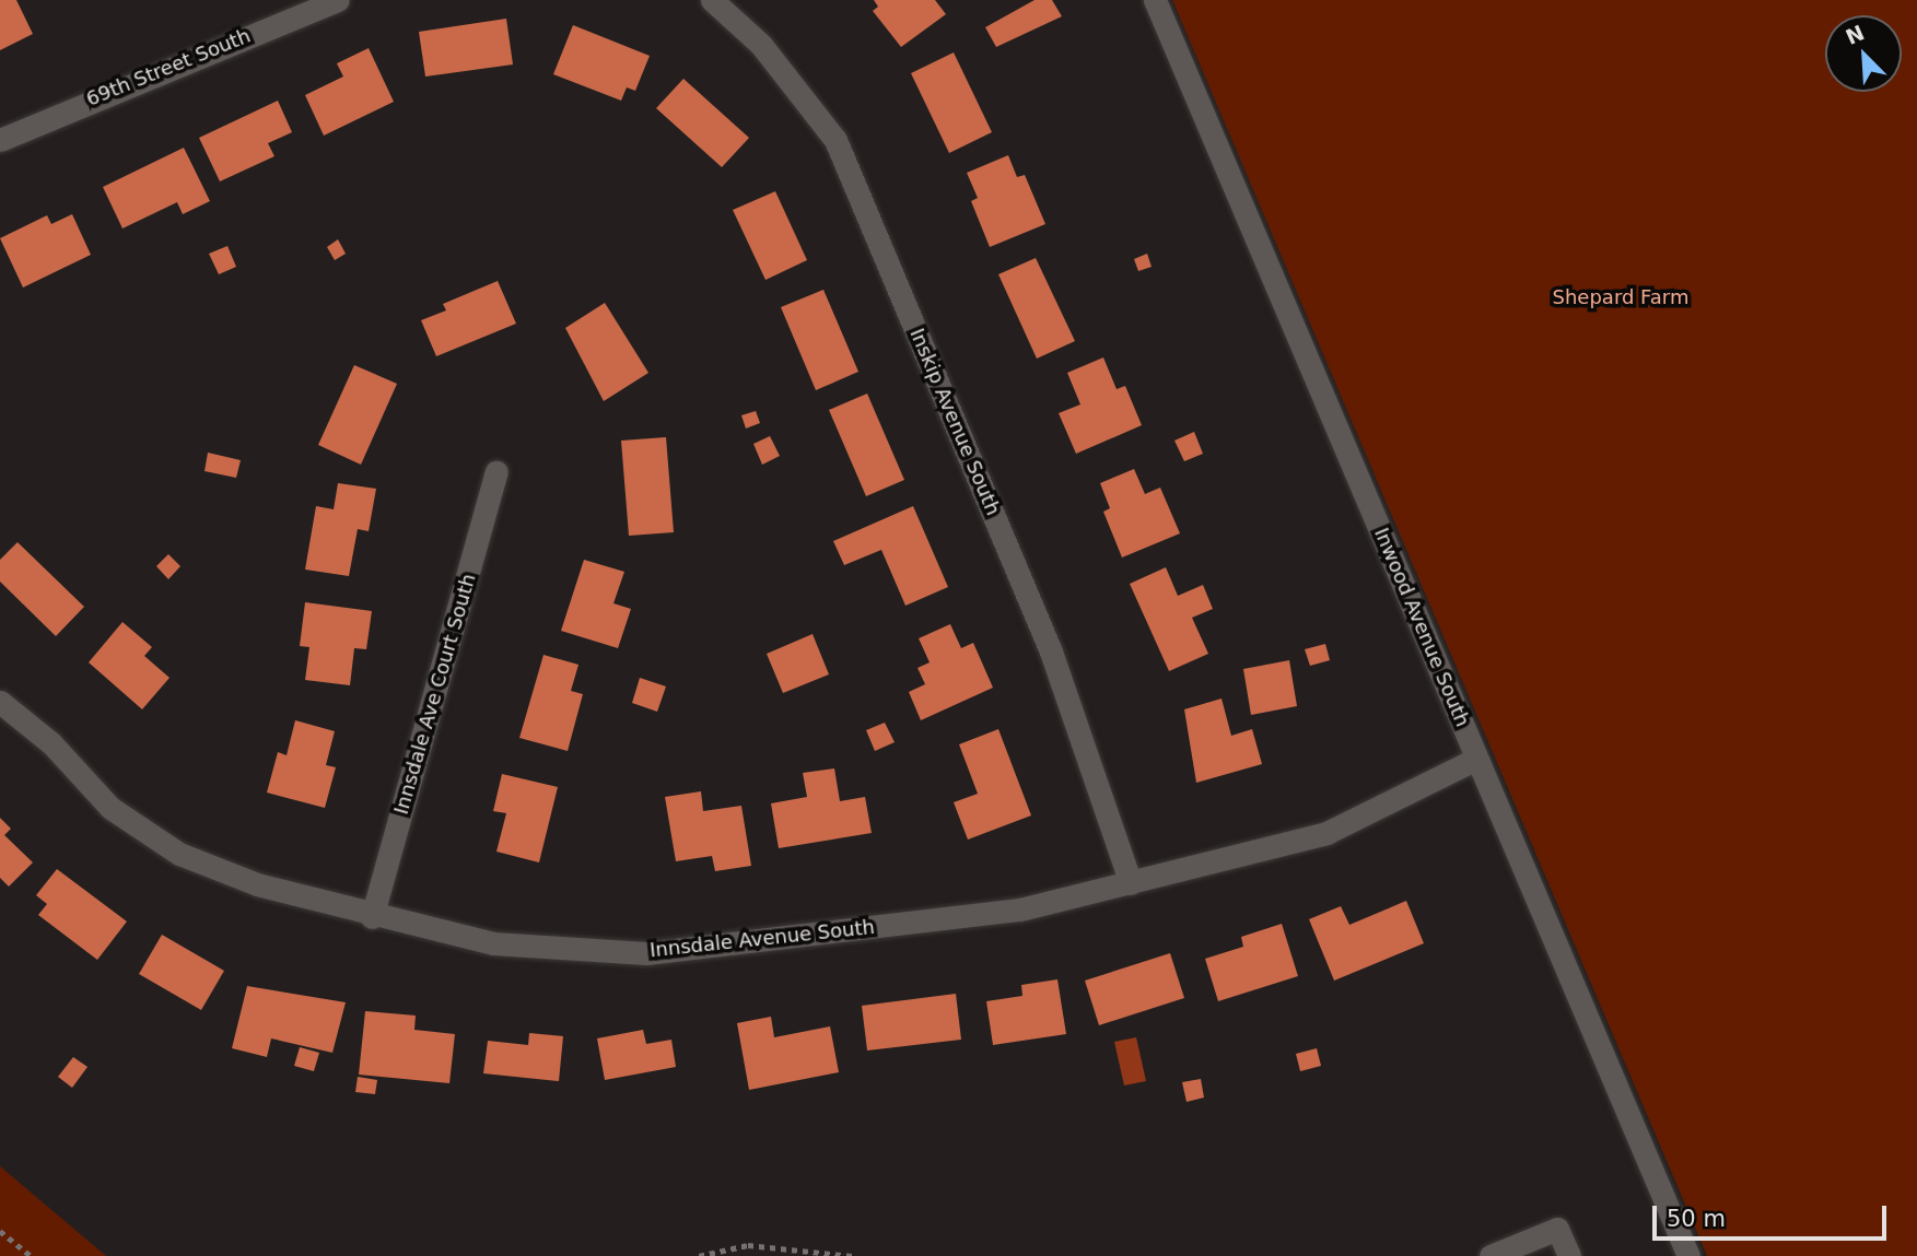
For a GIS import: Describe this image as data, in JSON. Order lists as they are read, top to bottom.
{
  "streets": {
    "street": [
      "69th Street South",
      "Inskip Avenue South",
      "Inwood Avenue South",
      "Innsdale Ave Court South",
      "Innsdale Avenue South"
    ]
  },
  "crossings": [
    ["Inskip Avenue South", "Innsdale Avenue South"],
    ["Inwood Avenue South", "Innsdale Avenue South"],
    ["Innsdale Ave Court South", "Innsdale Avenue South"]
  ],
  "parks": ["Shepard Farm"],
  "scale_bar": "50 m",
  "north": "top left"
}
